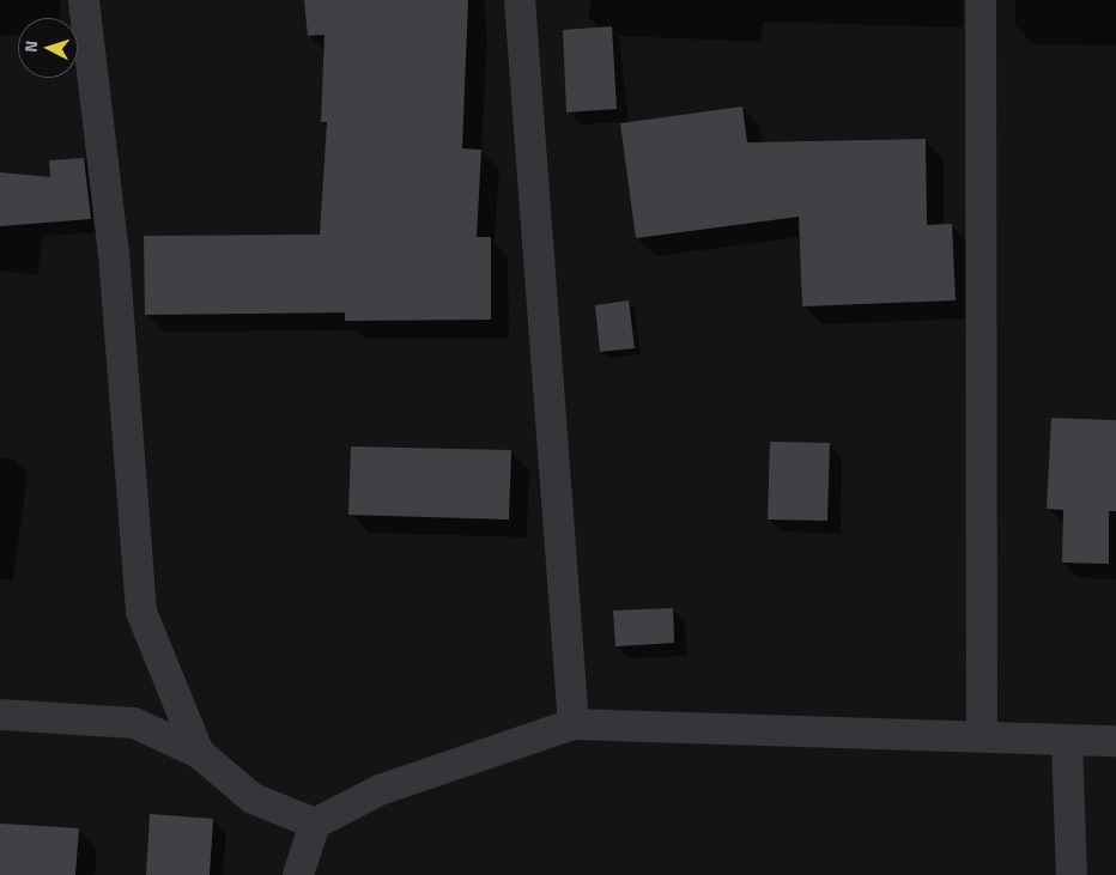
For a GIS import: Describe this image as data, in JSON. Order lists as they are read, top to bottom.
{
  "north": "left"
}
